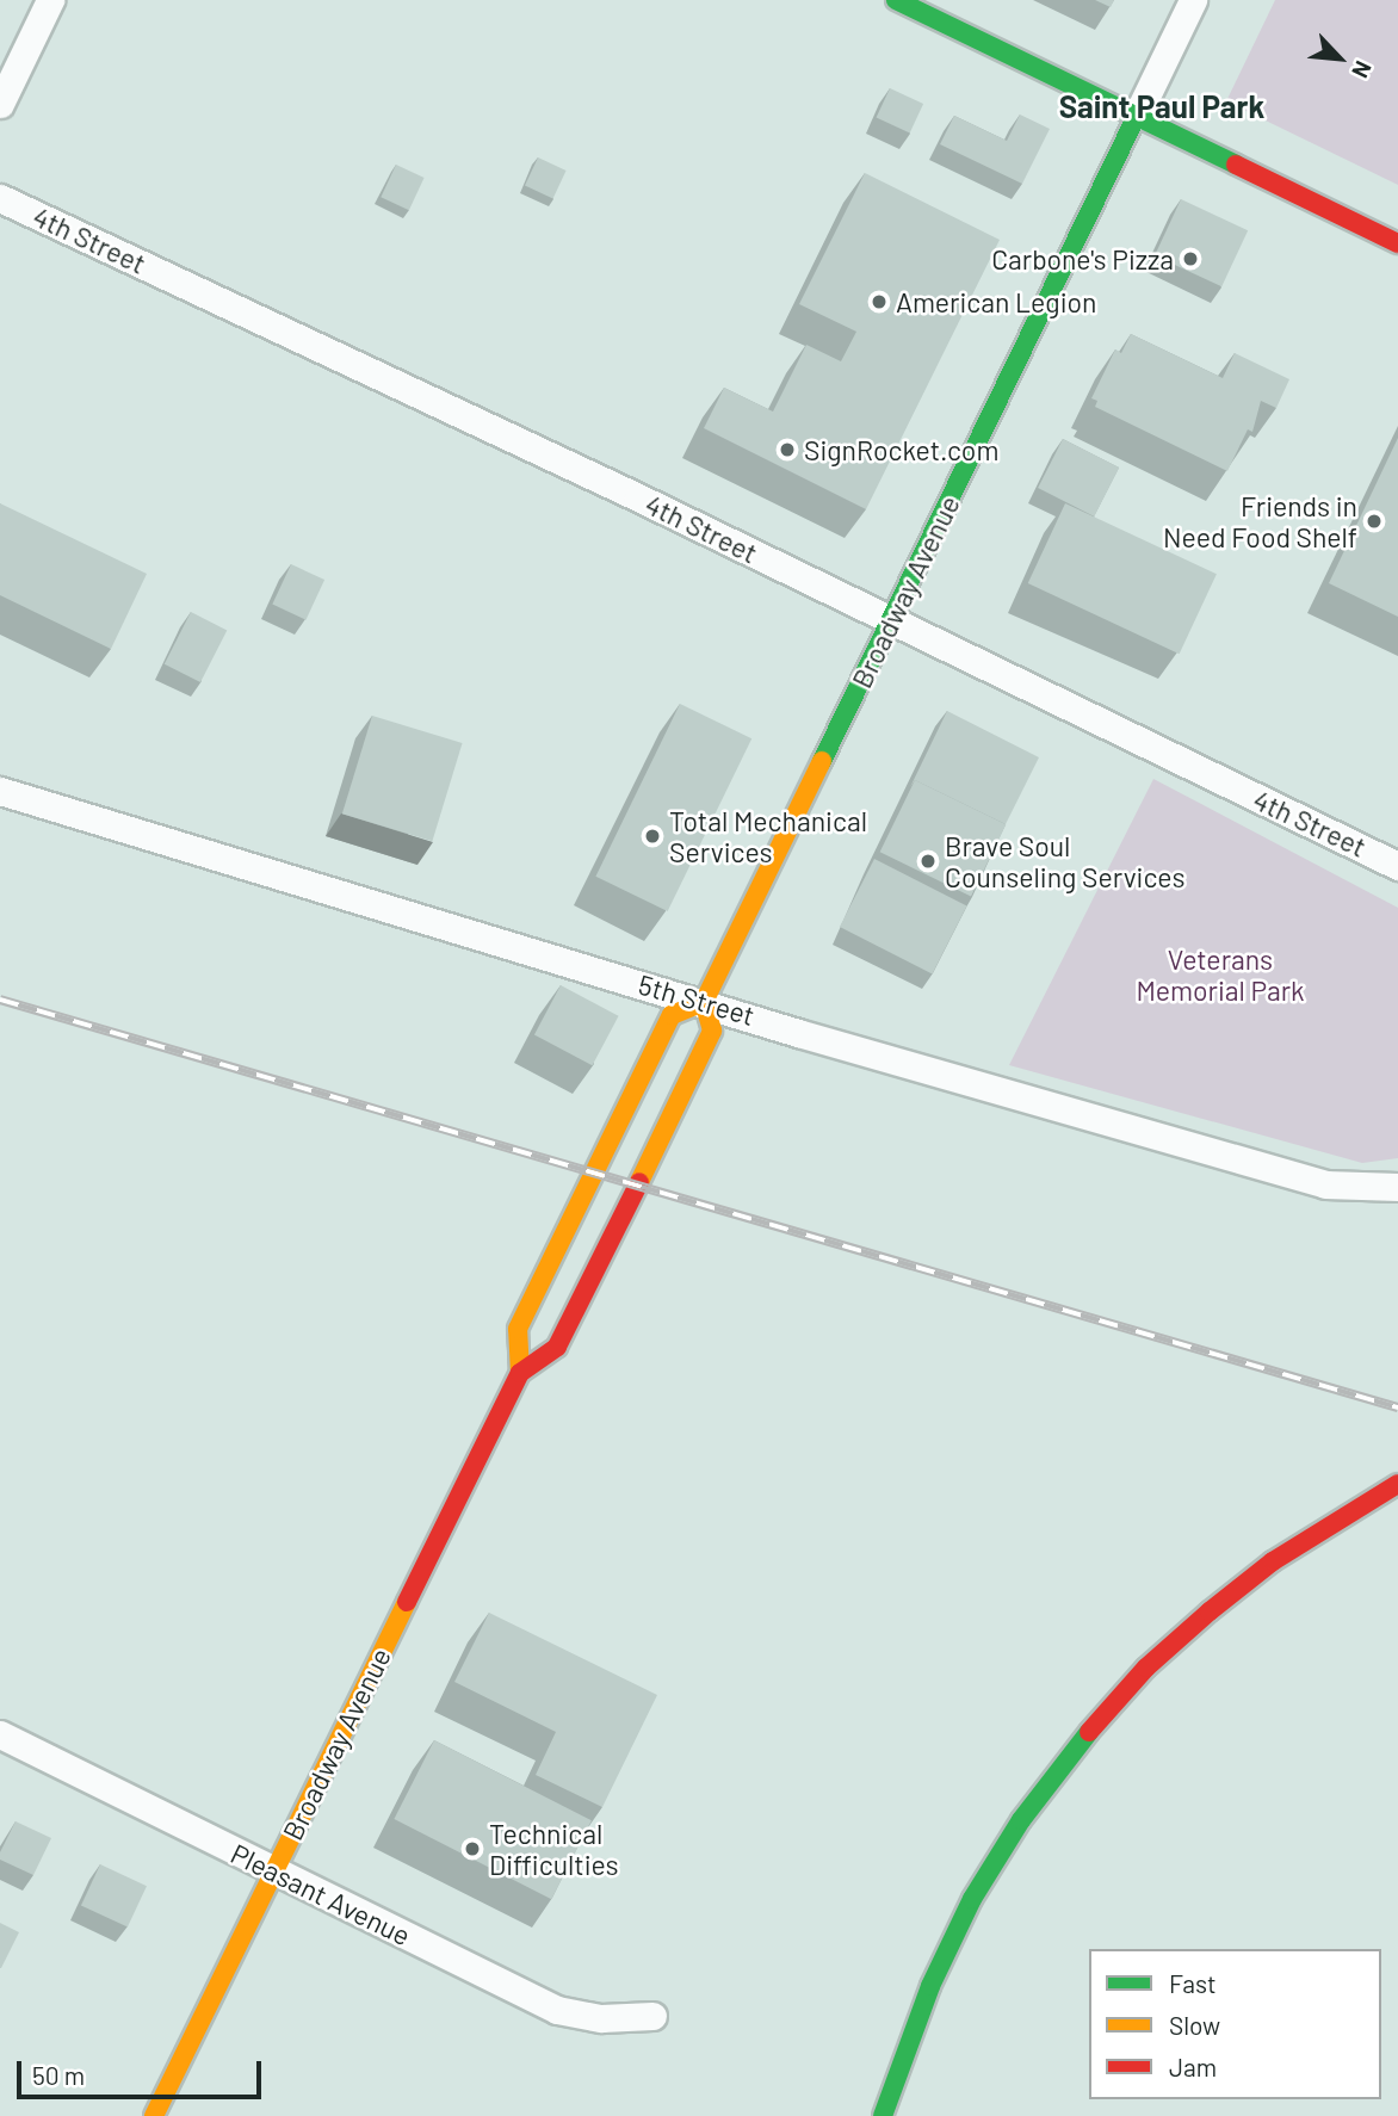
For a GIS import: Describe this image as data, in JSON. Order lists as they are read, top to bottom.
{
  "streets": {
    "street": [
      "4th Street",
      "Broadway Avenue",
      "5th Street",
      "Pleasant Avenue"
    ]
  },
  "crossings": [
    ["4th Street", "Broadway Avenue"],
    ["Broadway Avenue", "5th Street"],
    ["Broadway Avenue", "Pleasant Avenue"]
  ],
  "districts": ["Saint Paul Park"],
  "parks": ["Veterans Memorial Park"],
  "places": [
    "Carbone's Pizza",
    "American Legion",
    "SignRocket.com",
    "Friends in Need Food Shelf",
    "Total Mechanical Services",
    "Brave Soul Counseling Services",
    "Technical Difficulties"
  ],
  "legend": ["Fast", "Slow", "Jam"],
  "scale_bar": "50 m",
  "north": "bottom right"
}
